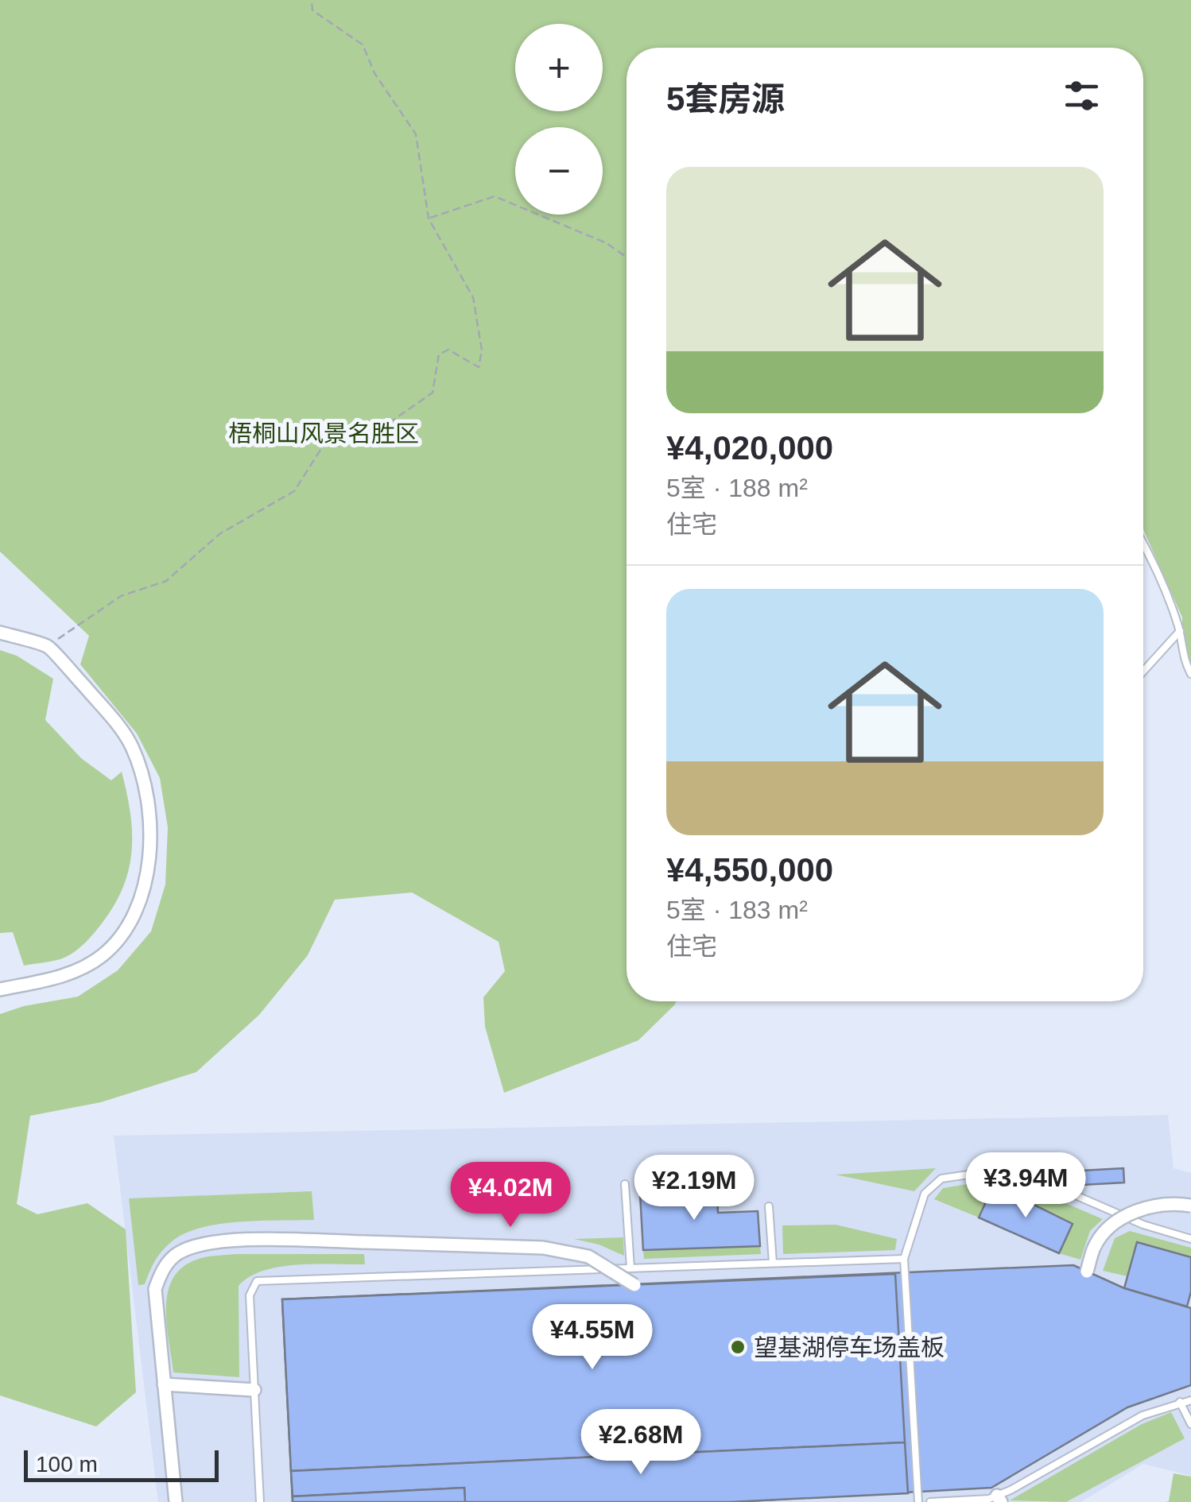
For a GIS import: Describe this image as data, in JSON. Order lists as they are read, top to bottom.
{
  "parks": ["梧桐山风景名胜区"],
  "places": ["望基湖停车场盖板"],
  "scale_bar": "100 m",
  "page": {
    "map_buttons": ["+", "−"],
    "heading": "5套房源",
    "list": [
      {
        "name": "¥4,020,000",
        "note": "5室 · 188 m² · 住宅"
      },
      {
        "name": "¥4,550,000",
        "note": "5室 · 183 m² · 住宅"
      }
    ],
    "price": [
      "¥3.94M",
      "¥2.19M",
      "¥4.02M",
      "¥4.55M",
      "¥2.68M"
    ],
    "scale": "100 m"
  }
}
